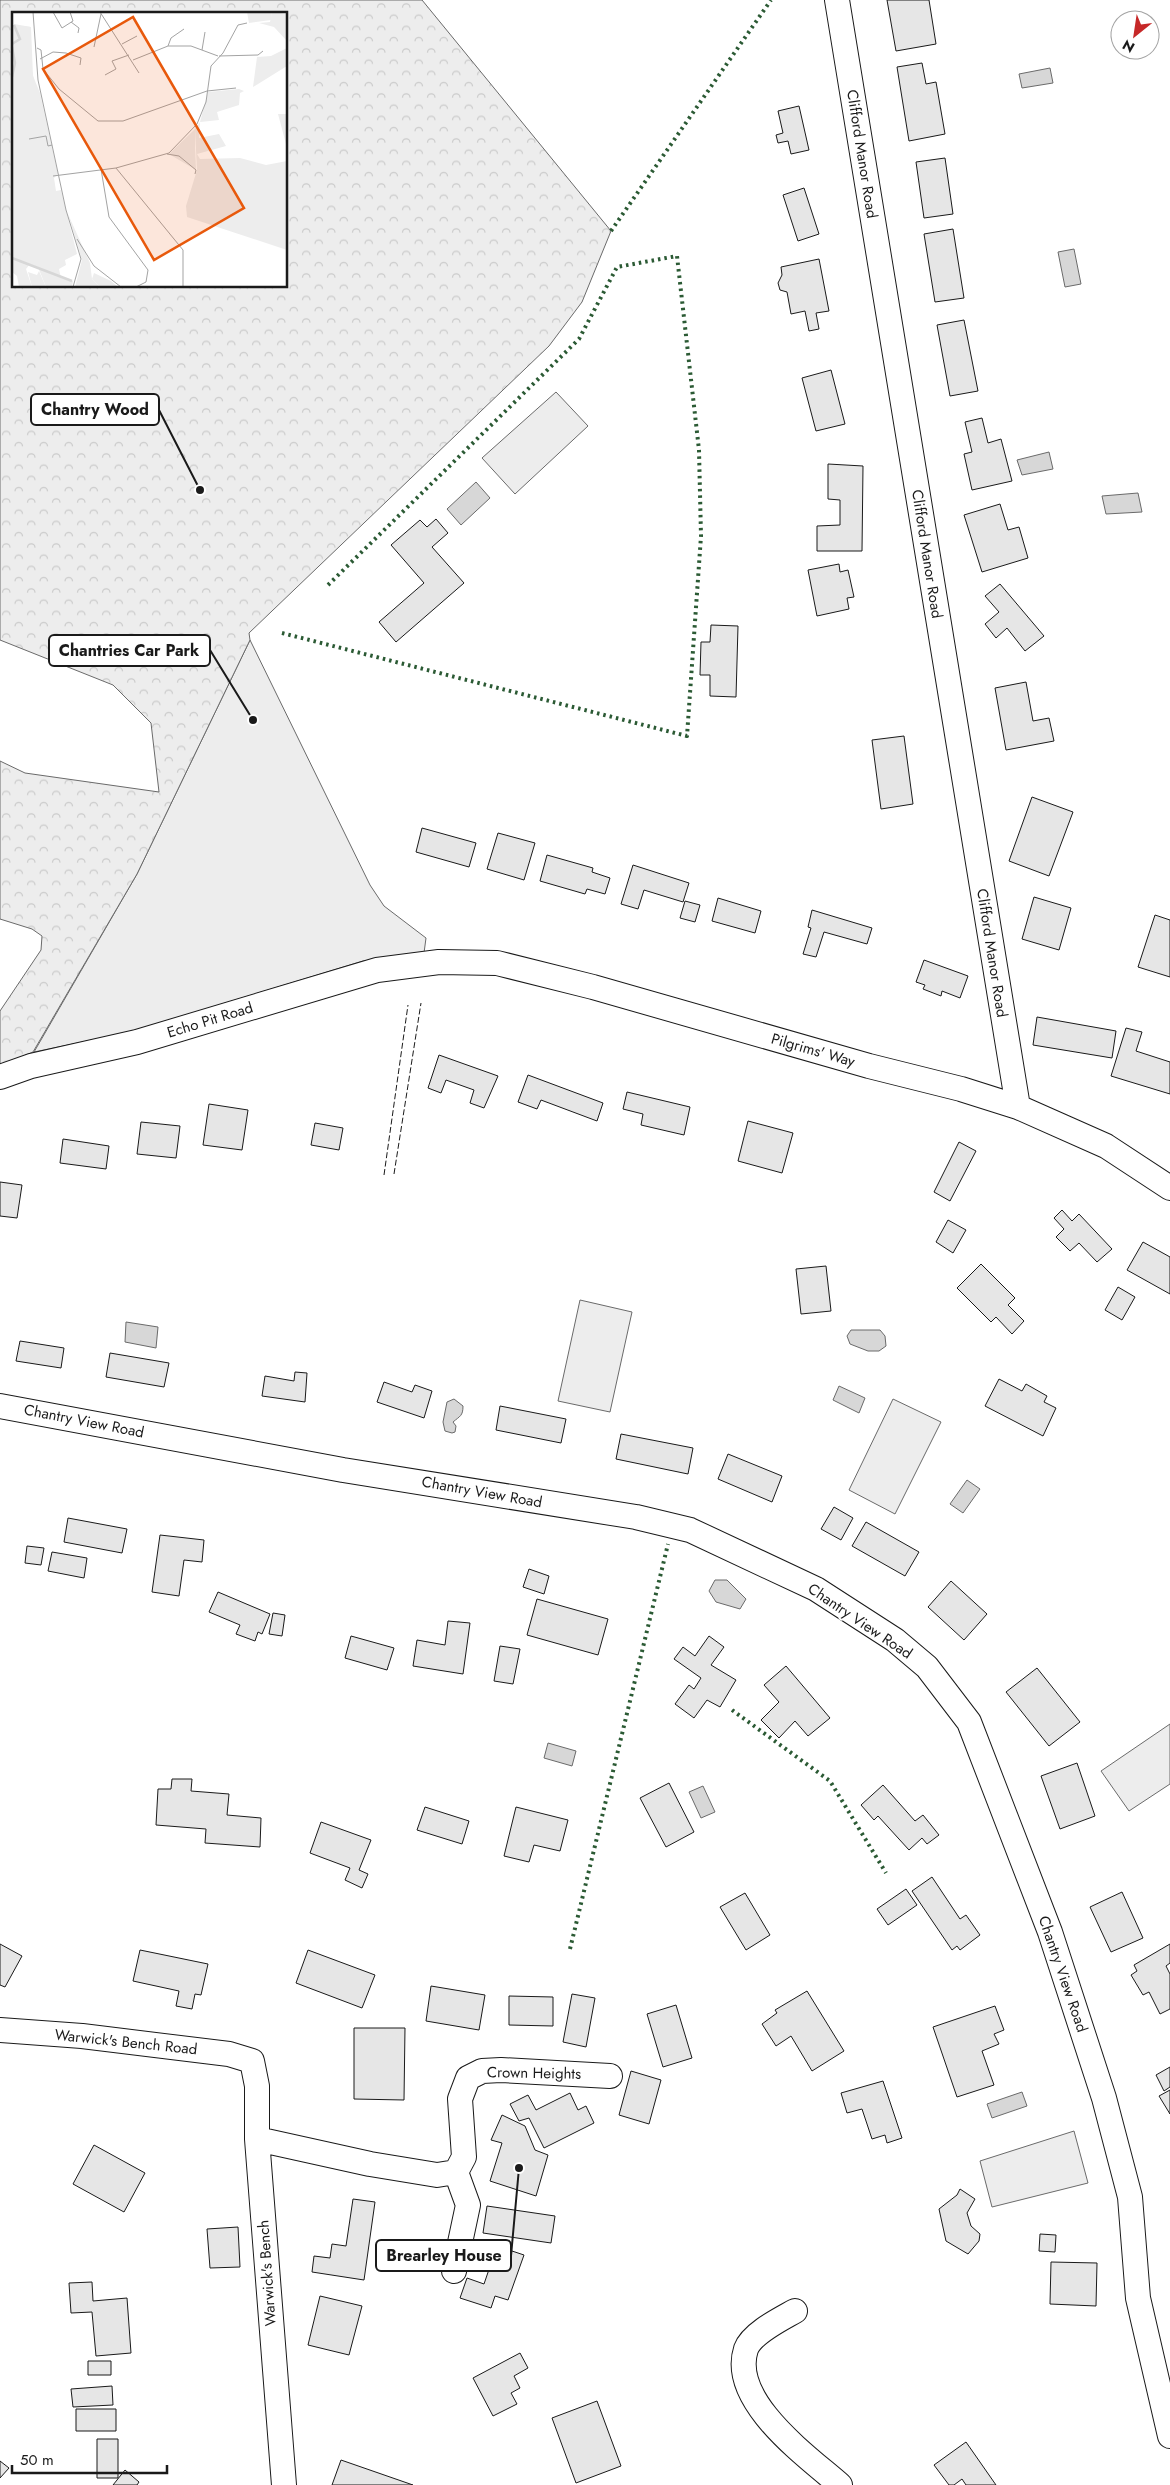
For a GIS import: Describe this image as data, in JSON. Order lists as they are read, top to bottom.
{
  "streets": {
    "street": [
      "Clifford Manor Road",
      "Echo Pit Road",
      "Pilgrims' Way",
      "Chantry View Road",
      "Warwick's Bench Road",
      "Crown Heights",
      "Warwick's Bench"
    ]
  },
  "crossings": [
    ["Clifford Manor Road", "Pilgrims' Way"],
    ["Echo Pit Road", "Pilgrims' Way"],
    ["Warwick's Bench Road", "Warwick's Bench"]
  ],
  "places": ["Chantry Wood", "Chantries Car Park", "Brearley House"],
  "scale_bar": "50 m",
  "north": "bottom left"
}
